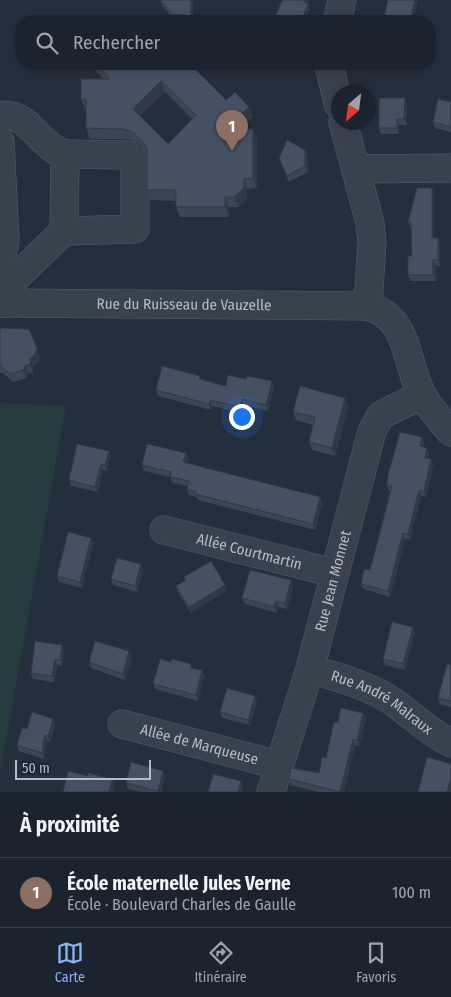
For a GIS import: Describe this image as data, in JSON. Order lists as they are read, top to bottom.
{
  "streets": {
    "street": [
      "Rue du Ruisseau de Vauzelle",
      "Allée Courtmartin",
      "Rue Jean Monnet",
      "Rue André Malraux",
      "Allée de Marqueuse"
    ]
  },
  "crossings": [
    ["Allée Courtmartin", "Rue Jean Monnet"],
    ["Rue Jean Monnet", "Rue André Malraux"],
    ["Rue Jean Monnet", "Allée de Marqueuse"]
  ],
  "scale_bar": "50 m",
  "north": "bottom left",
  "page": {
    "search": "Rechercher",
    "pins": "1",
    "scale": "50 m",
    "heading": "À proximité",
    "list": [
      {
        "mark": "1",
        "name": "École maternelle Jules Verne",
        "note": "École · Boulevard Charles de Gaulle",
        "value": "100 m"
      }
    ],
    "nav": ["Carte", "Itinéraire", "Favoris"]
  }
}
